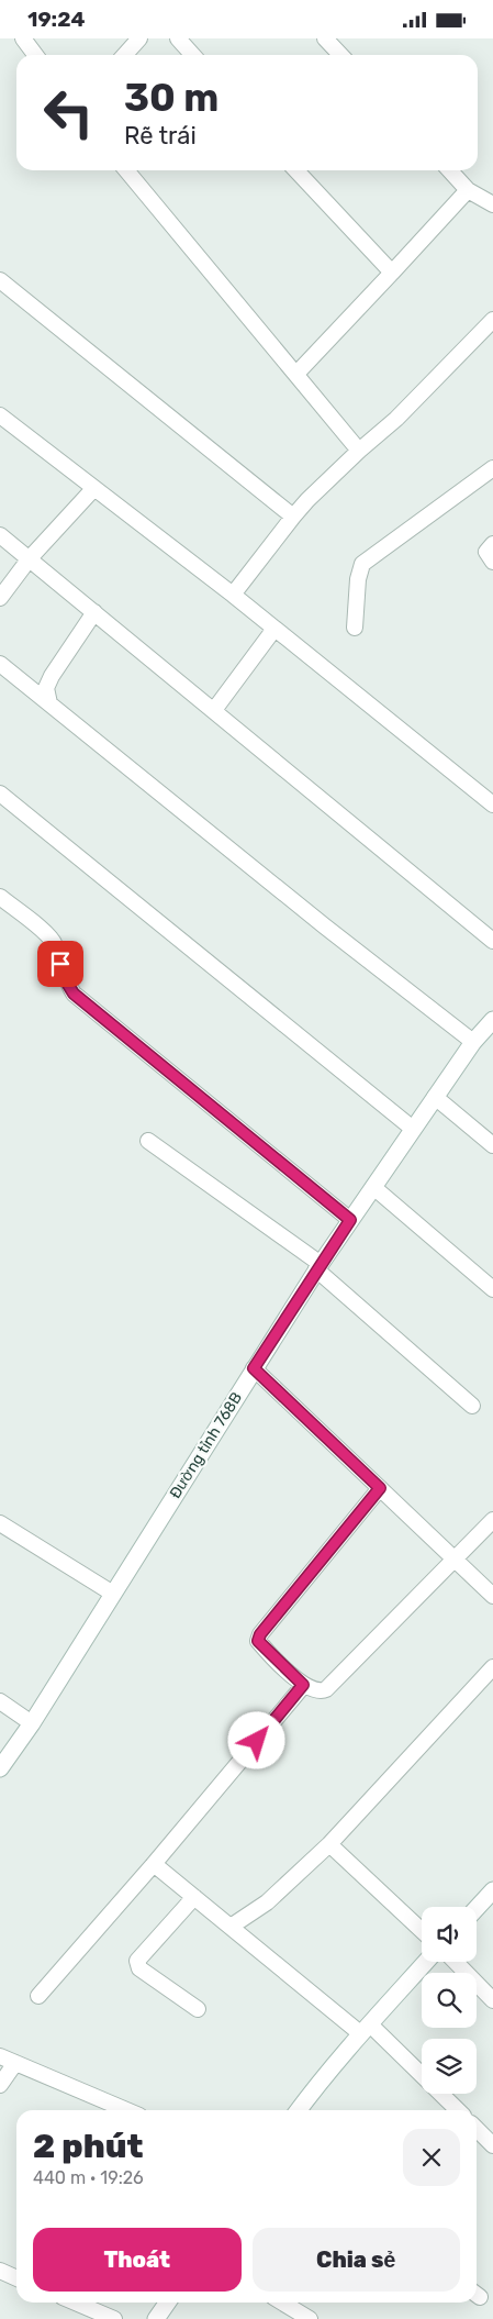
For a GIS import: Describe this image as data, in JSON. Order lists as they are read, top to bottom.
{
  "streets": {
    "street": ["Đường tỉnh 768B"]
  },
  "page": {
    "status": "19:24",
    "turn": ["30 m", "Rẽ trái"],
    "heading": ["2 phút", "440 m · 19:26"],
    "buttons": ["Thoát", "Chia sẻ"]
  }
}
